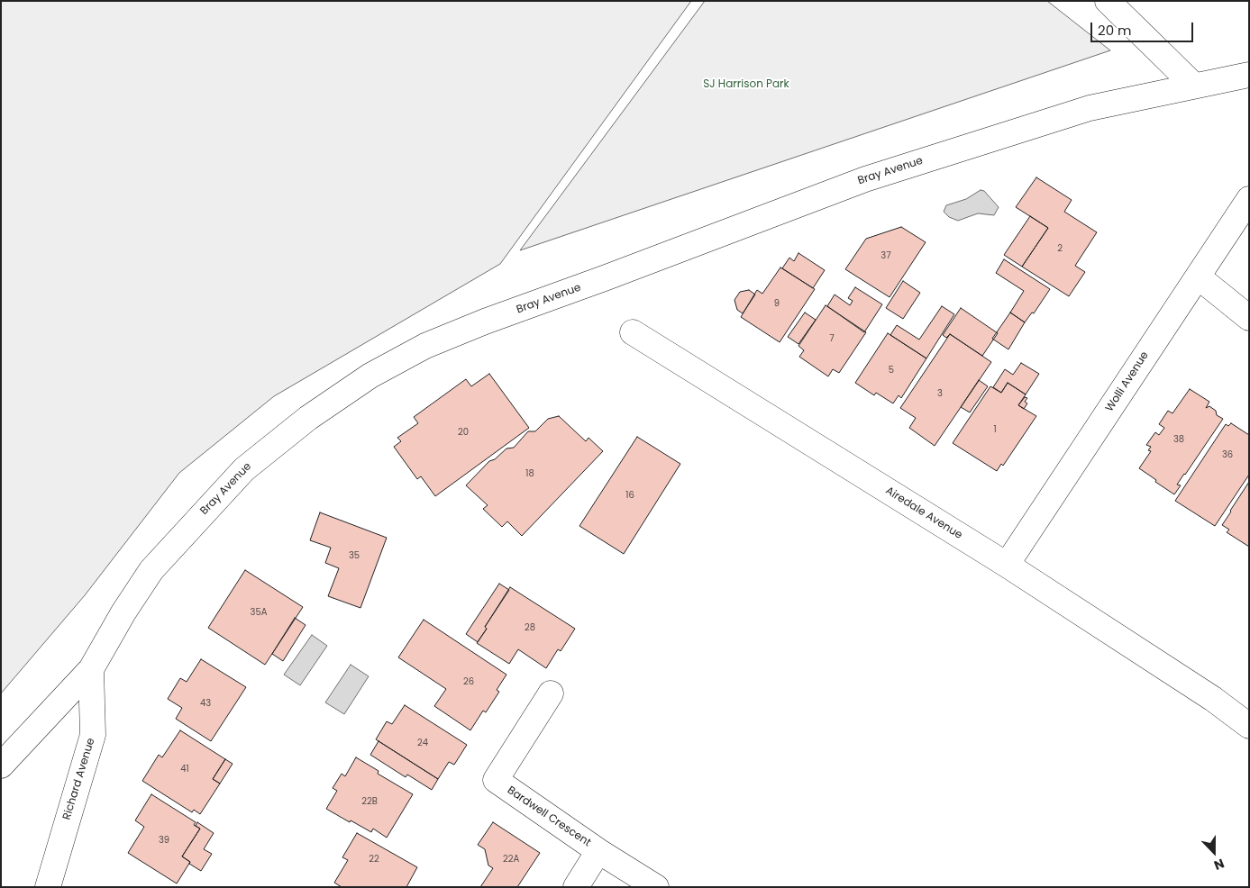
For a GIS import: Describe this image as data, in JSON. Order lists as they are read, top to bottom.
{
  "streets": {
    "street": [
      "Bray Avenue",
      "Wolli Avenue",
      "Airedale Avenue",
      "Richard Avenue",
      "Bardwell Crescent"
    ]
  },
  "crossings": [
    ["Bray Avenue", "Richard Avenue"],
    ["Wolli Avenue", "Airedale Avenue"]
  ],
  "parks": ["SJ Harrison Park"],
  "house_numbers": [
    "2",
    "37",
    "9",
    "7",
    "5",
    "3",
    "1",
    "20",
    "38",
    "36",
    "18",
    "16",
    "35",
    "35A",
    "28",
    "26",
    "43",
    "24",
    "41",
    "22B",
    "39",
    "22",
    "22A"
  ],
  "scale_bar": "20 m",
  "north": "bottom"
}
